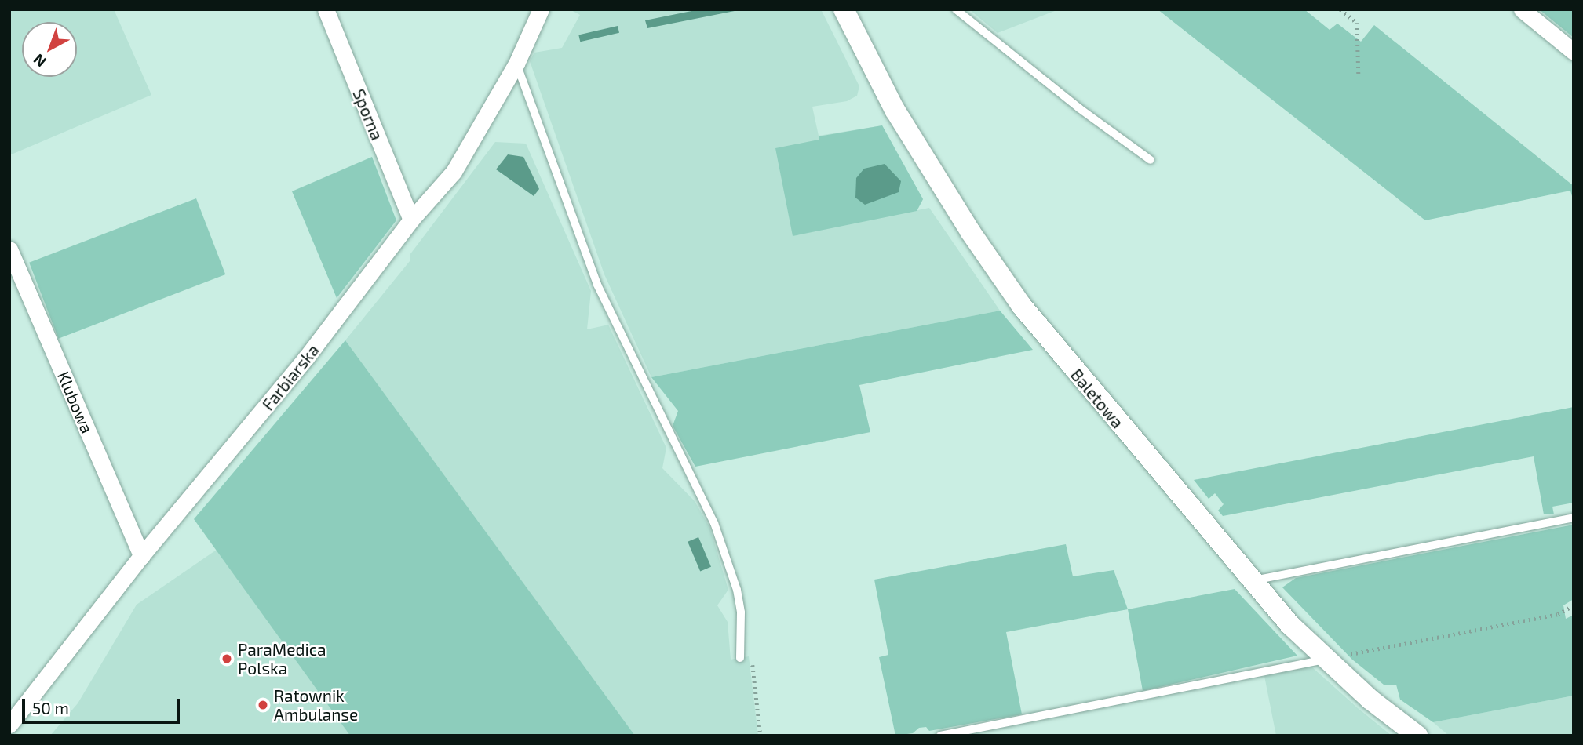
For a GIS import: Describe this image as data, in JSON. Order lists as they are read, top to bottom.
{
  "streets": {
    "street": [
      "Sporna",
      "Farbiarska",
      "Baletowa",
      "Klubowa"
    ]
  },
  "crossings": [
    ["Sporna", "Farbiarska"],
    ["Farbiarska", "Klubowa"]
  ],
  "places": ["ParaMedica Polska", "Ratownik Ambulanse"],
  "scale_bar": "50 m",
  "north": "bottom left"
}
